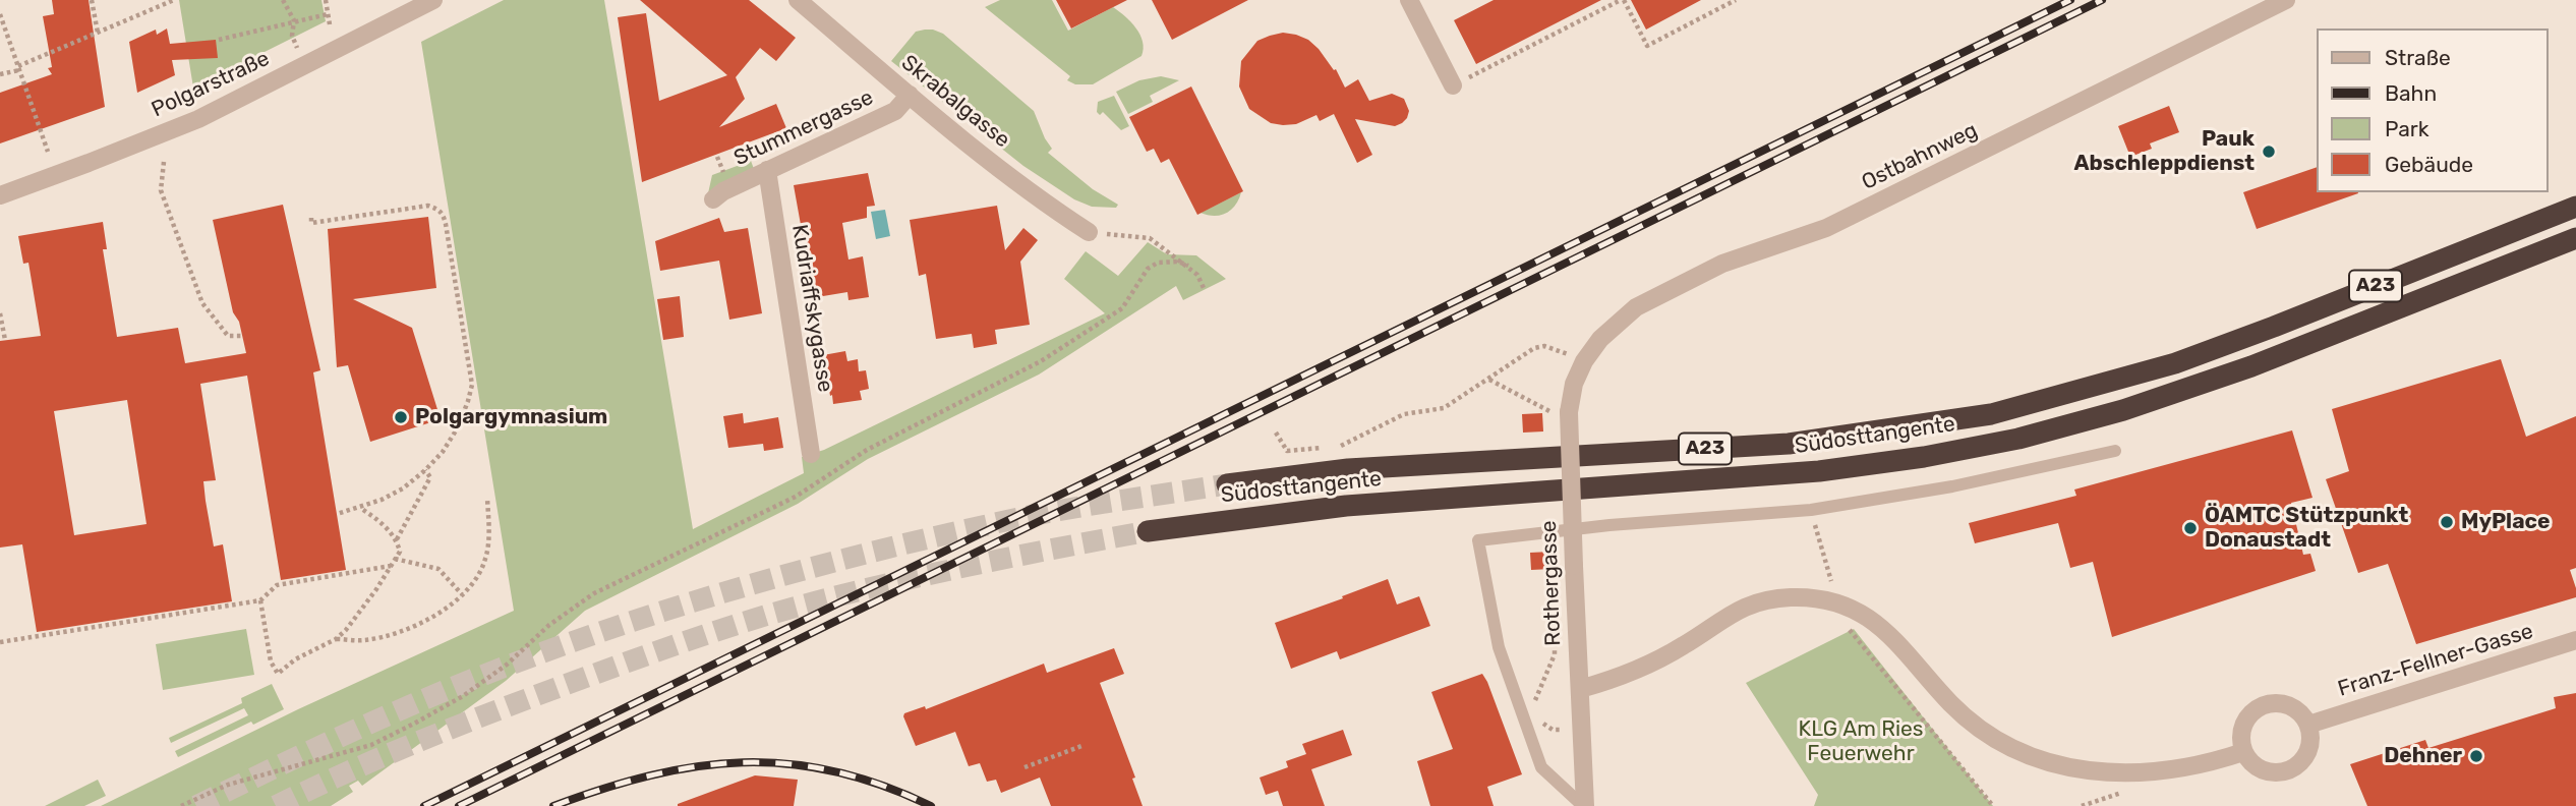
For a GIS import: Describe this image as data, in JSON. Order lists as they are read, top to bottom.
{
  "streets": {
    "highway": ["A23", "Südosttangente"],
    "street": [
      "Polgarstraße",
      "Skrabalgasse",
      "Stummergasse",
      "Ostbahnweg",
      "Kudriaffskygasse",
      "Rothergasse",
      "Franz-Fellner-Gasse"
    ]
  },
  "crossings": [
    ["Skrabalgasse", "Stummergasse"],
    ["Stummergasse", "Kudriaffskygasse"],
    ["Ostbahnweg", "Rothergasse"]
  ],
  "parks": ["KLG Am Ries Feuerwehr"],
  "places": [
    "Pauk Abschleppdienst",
    "Polgargymnasium",
    "MyPlace",
    "ÖAMTC Stützpunkt Donaustadt",
    "Dehner"
  ],
  "legend": [
    "Straße",
    "Bahn",
    "Park",
    "Gebäude"
  ]
}
